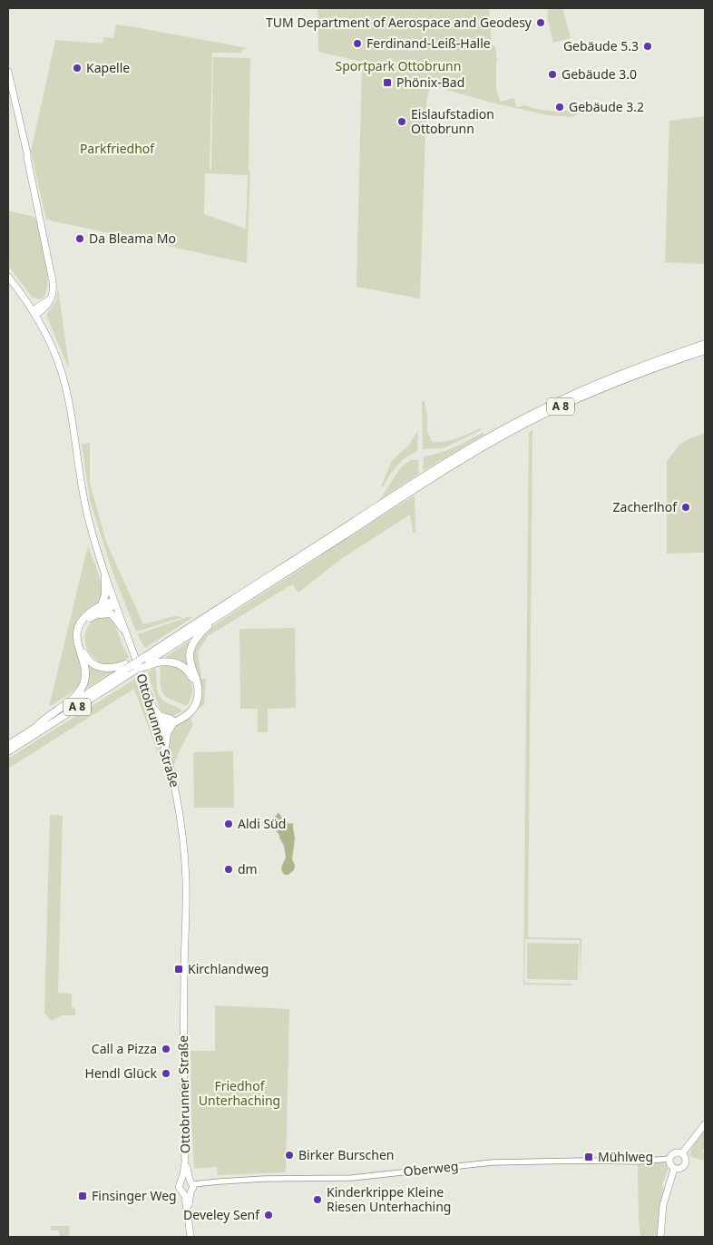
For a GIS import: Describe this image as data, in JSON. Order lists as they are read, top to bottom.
{
  "streets": {
    "highway": ["A 8"],
    "main road": ["Ottobrunner Straße"],
    "street": ["Oberweg"]
  },
  "crossings": [
    ["Ottobrunner Straße", "Oberweg"]
  ],
  "parks": ["Sportpark Ottobrunn", "Parkfriedhof", "Friedhof Unterhaching"],
  "places": {
    "other": [
      "TUM Department of Aerospace and Geodesy",
      "Ferdinand-Leiß-Halle",
      "Gebäude 5.3",
      "Kapelle",
      "Gebäude 3.0",
      "Gebäude 3.2",
      "Eislaufstadion Ottobrunn",
      "Da Bleama Mo",
      "Zacherlhof",
      "Aldi Süd",
      "dm",
      "Call a Pizza",
      "Hendl Glück",
      "Birker Burschen",
      "Kinderkrippe Kleine Riesen Unterhaching",
      "Develey Senf"
    ],
    "transit": [
      "Phönix-Bad",
      "Kirchlandweg",
      "Mühlweg",
      "Finsinger Weg"
    ]
  }
}
